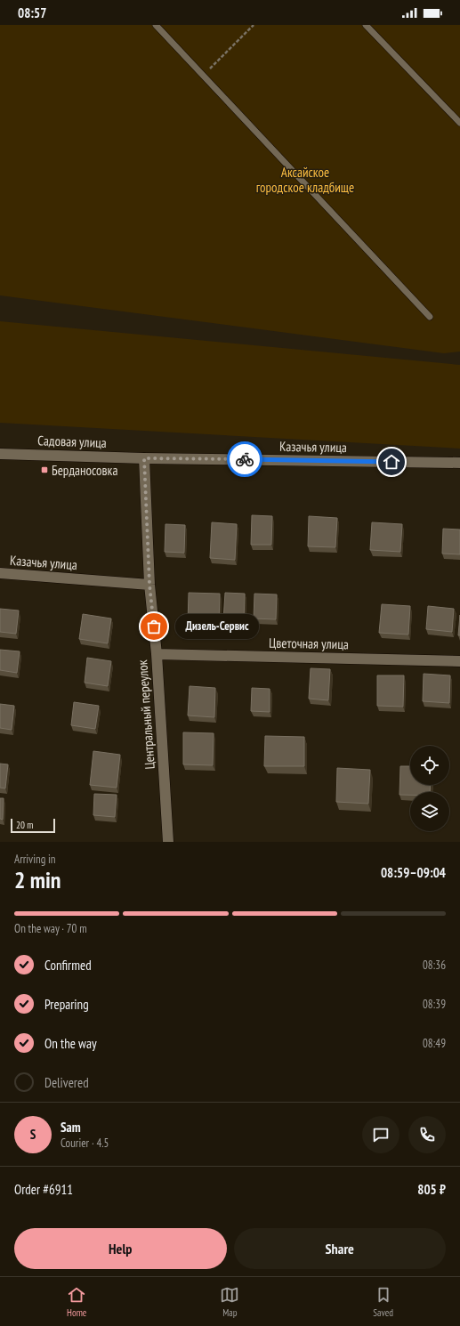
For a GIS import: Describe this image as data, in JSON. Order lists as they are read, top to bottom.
{
  "streets": {
    "street": [
      "Садовая улица",
      "Казачья улица",
      "Цветочная улица",
      "Центральный переулок"
    ]
  },
  "crossings": [
    ["Садовая улица", "Казачья улица"],
    ["Садовая улица", "Центральный переулок"],
    ["Казачья улица", "Центральный переулок"],
    ["Цветочная улица", "Центральный переулок"]
  ],
  "parks": ["Аксайское городское кладбище"],
  "places": {
    "transit": ["Берданосовка"],
    "other": ["Дизель-Сервис"]
  },
  "scale_bar": "20 m",
  "page": {
    "status": "08:57",
    "bubble": "Дизель-Сервис",
    "scale": "20 m",
    "heading": ["2 min", "Arriving in", "08:59–09:04"],
    "panel": [
      "Sam",
      "Courier · 4.5",
      "Order #6911",
      "805 ₽"
    ],
    "bar": "On the way · 70 m",
    "list": [
      ["Confirmed", "08:36"],
      ["Preparing", "08:39"],
      ["On the way", "08:49"],
      "Delivered"
    ],
    "round": "S",
    "buttons": ["Help", "Share"],
    "tabs": ["Home", "Map", "Saved"]
  }
}
